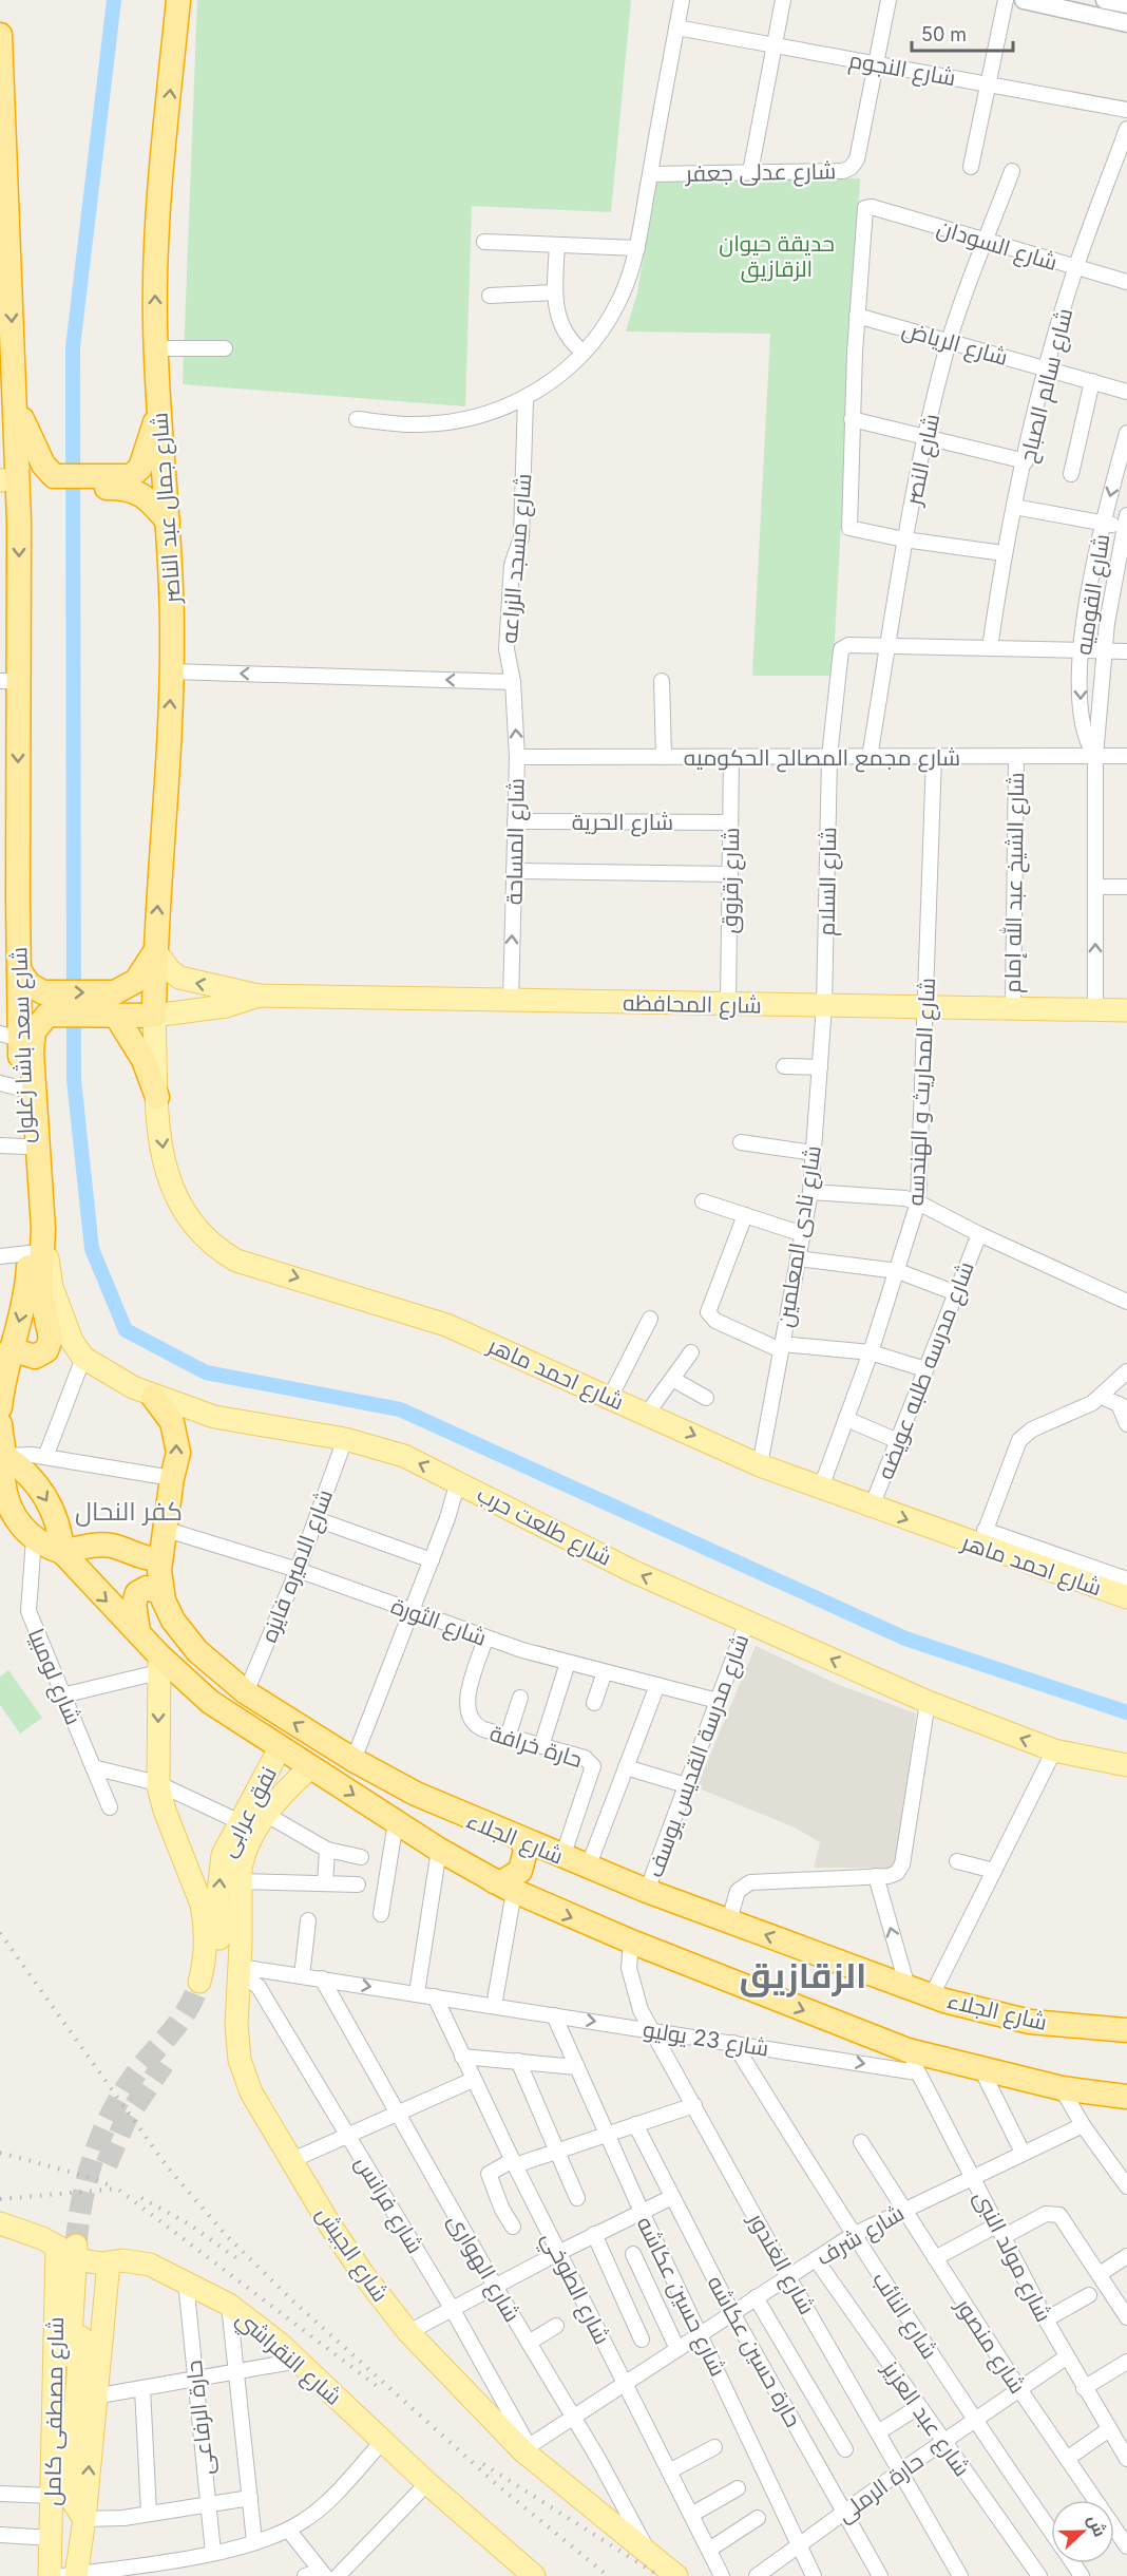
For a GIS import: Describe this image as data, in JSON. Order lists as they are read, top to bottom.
{
  "streets": {
    "highway": ["شارع جمال عبد الناصر", "شارع سعد باشا زغلول", "شارع الجلاء"],
    "main road": [
      "شارع المحافظه",
      "شارع احمد ماهر",
      "شارع طلعت حرب",
      "نفق عرابى",
      "شارع الجيش",
      "شارع النقراشي",
      "شارع مصطفى كامل"
    ],
    "street": [
      "شارع النجوم",
      "شارع عدلى جعفر",
      "شارع السودان",
      "شارع الرياض",
      "شارع سالم الصباح",
      "شارع النصر",
      "شارع مسجد الزراعه",
      "شارع القوميه",
      "شارع مجمع المصالح الحكوميه",
      "شارع الحرية",
      "شارع المساحة",
      "شارع زقزوق",
      "شارع السلام",
      "شارع الشيخ عبد الله إمام",
      "شارع المحاريث و الهندسه",
      "شارع نادى المعلمين",
      "شارع مدرسه طلبه عويضه",
      "شارع الاميره فايزه",
      "شارع الثورة",
      "شارع لومبيا",
      "حارة خرافة",
      "شارع مدرسة القديس يوسف",
      "شارع 23 يوليو",
      "شارع فرانس",
      "شارع شرف",
      "شارع مولد النبى",
      "شارع الغندور",
      "شارع الهوارى",
      "شارع الطوخي",
      "شارع حسين عكاشه",
      "شارع النائب",
      "شارع منصور",
      "حارة حسين عكاشه",
      "حارة الرفاعى",
      "شارع عبد العزيز",
      "حارة الرملى"
    ]
  },
  "crossings": [
    ["شارع النجوم", "شارع عدلى جعفر"],
    ["شارع السودان", "شارع الرياض"],
    ["شارع السودان", "شارع سالم الصباح"],
    ["شارع السودان", "شارع النصر"],
    ["شارع الرياض", "شارع سالم الصباح"],
    ["شارع الرياض", "شارع النصر"],
    ["شارع النصر", "شارع مجمع المصالح الحكوميه"],
    ["شارع النصر", "شارع السلام"],
    ["شارع جمال عبد الناصر", "شارع المحافظه"],
    ["شارع جمال عبد الناصر", "شارع احمد ماهر"],
    ["شارع مسجد الزراعه", "شارع المساحة"],
    ["شارع القوميه", "شارع مجمع المصالح الحكوميه"],
    ["شارع القوميه", "شارع المحافظه"],
    ["شارع مجمع المصالح الحكوميه", "شارع المساحة"],
    ["شارع مجمع المصالح الحكوميه", "شارع زقزوق"],
    ["شارع مجمع المصالح الحكوميه", "شارع السلام"],
    ["شارع مجمع المصالح الحكوميه", "شارع الشيخ عبد الله إمام"],
    ["شارع مجمع المصالح الحكوميه", "شارع المحاريث و الهندسه"],
    ["شارع الحرية", "شارع المساحة"],
    ["شارع الحرية", "شارع زقزوق"],
    ["شارع المساحة", "شارع المحافظه"],
    ["شارع زقزوق", "شارع المحافظه"],
    ["شارع السلام", "شارع المحافظه"],
    ["شارع السلام", "شارع نادى المعلمين"],
    ["شارع الشيخ عبد الله إمام", "شارع المحافظه"],
    ["شارع المحافظه", "شارع المحاريث و الهندسه"],
    ["شارع المحافظه", "شارع نادى المعلمين"],
    ["شارع المحافظه", "شارع احمد ماهر"],
    ["شارع المحاريث و الهندسه", "شارع احمد ماهر"],
    ["شارع نادى المعلمين", "شارع احمد ماهر"],
    ["شارع مدرسه طلبه عويضه", "شارع احمد ماهر"],
    ["شارع طلعت حرب", "شارع الاميره فايزه"],
    ["شارع طلعت حرب", "شارع مدرسة القديس يوسف"],
    ["شارع طلعت حرب", "شارع الجلاء"],
    ["شارع الاميره فايزه", "شارع الثورة"],
    ["شارع الاميره فايزه", "شارع الجلاء"],
    ["شارع الثورة", "حارة خرافة"],
    ["شارع الثورة", "شارع مدرسة القديس يوسف"],
    ["شارع الثورة", "شارع الجلاء"],
    ["حارة خرافة", "شارع الجلاء"],
    ["شارع مدرسة القديس يوسف", "شارع الجلاء"],
    ["نفق عرابى", "شارع الجلاء"],
    ["نفق عرابى", "شارع الجيش"],
    ["شارع الجلاء", "شارع مولد النبى"],
    ["شارع الجلاء", "شارع الغندور"],
    ["شارع 23 يوليو", "شارع فرانس"],
    ["شارع 23 يوليو", "شارع الجيش"],
    ["شارع 23 يوليو", "شارع مولد النبى"],
    ["شارع 23 يوليو", "شارع الغندور"],
    ["شارع 23 يوليو", "شارع الهوارى"],
    ["شارع 23 يوليو", "شارع الطوخي"],
    ["شارع 23 يوليو", "شارع حسين عكاشه"],
    ["شارع 23 يوليو", "شارع النائب"],
    ["شارع فرانس", "شارع شرف"],
    ["شارع فرانس", "شارع الجيش"],
    ["شارع شرف", "شارع الجيش"],
    ["شارع شرف", "شارع مولد النبى"],
    ["شارع شرف", "شارع الغندور"],
    ["شارع شرف", "شارع الهوارى"],
    ["شارع شرف", "شارع الطوخي"],
    ["شارع شرف", "شارع حسين عكاشه"],
    ["شارع شرف", "شارع النائب"],
    ["شارع شرف", "شارع منصور"],
    ["شارع شرف", "حارة حسين عكاشه"],
    ["شارع شرف", "شارع عبد العزيز"],
    ["شارع الجيش", "شارع الهوارى"],
    ["شارع مولد النبى", "حارة الرملى"],
    ["شارع الغندور", "حارة الرملى"],
    ["شارع حسين عكاشه", "حارة الرملى"],
    ["شارع النائب", "حارة الرملى"],
    ["شارع منصور", "حارة الرملى"],
    ["حارة حسين عكاشه", "حارة الرملى"],
    ["شارع النقراشي", "شارع مصطفى كامل"],
    ["شارع النقراشي", "حارة الرفاعى"],
    ["شارع عبد العزيز", "حارة الرملى"]
  ],
  "one_way": [
    "شارع جمال عبد الناصر",
    "شارع المساحة",
    "شارع احمد ماهر",
    "شارع طلعت حرب",
    "شارع 23 يوليو"
  ],
  "districts": ["كفر النحال", "الزقازيق"],
  "parks": ["حديقة حيوان الزقازيق"],
  "scale_bar": "50 m",
  "north": "right"
}
